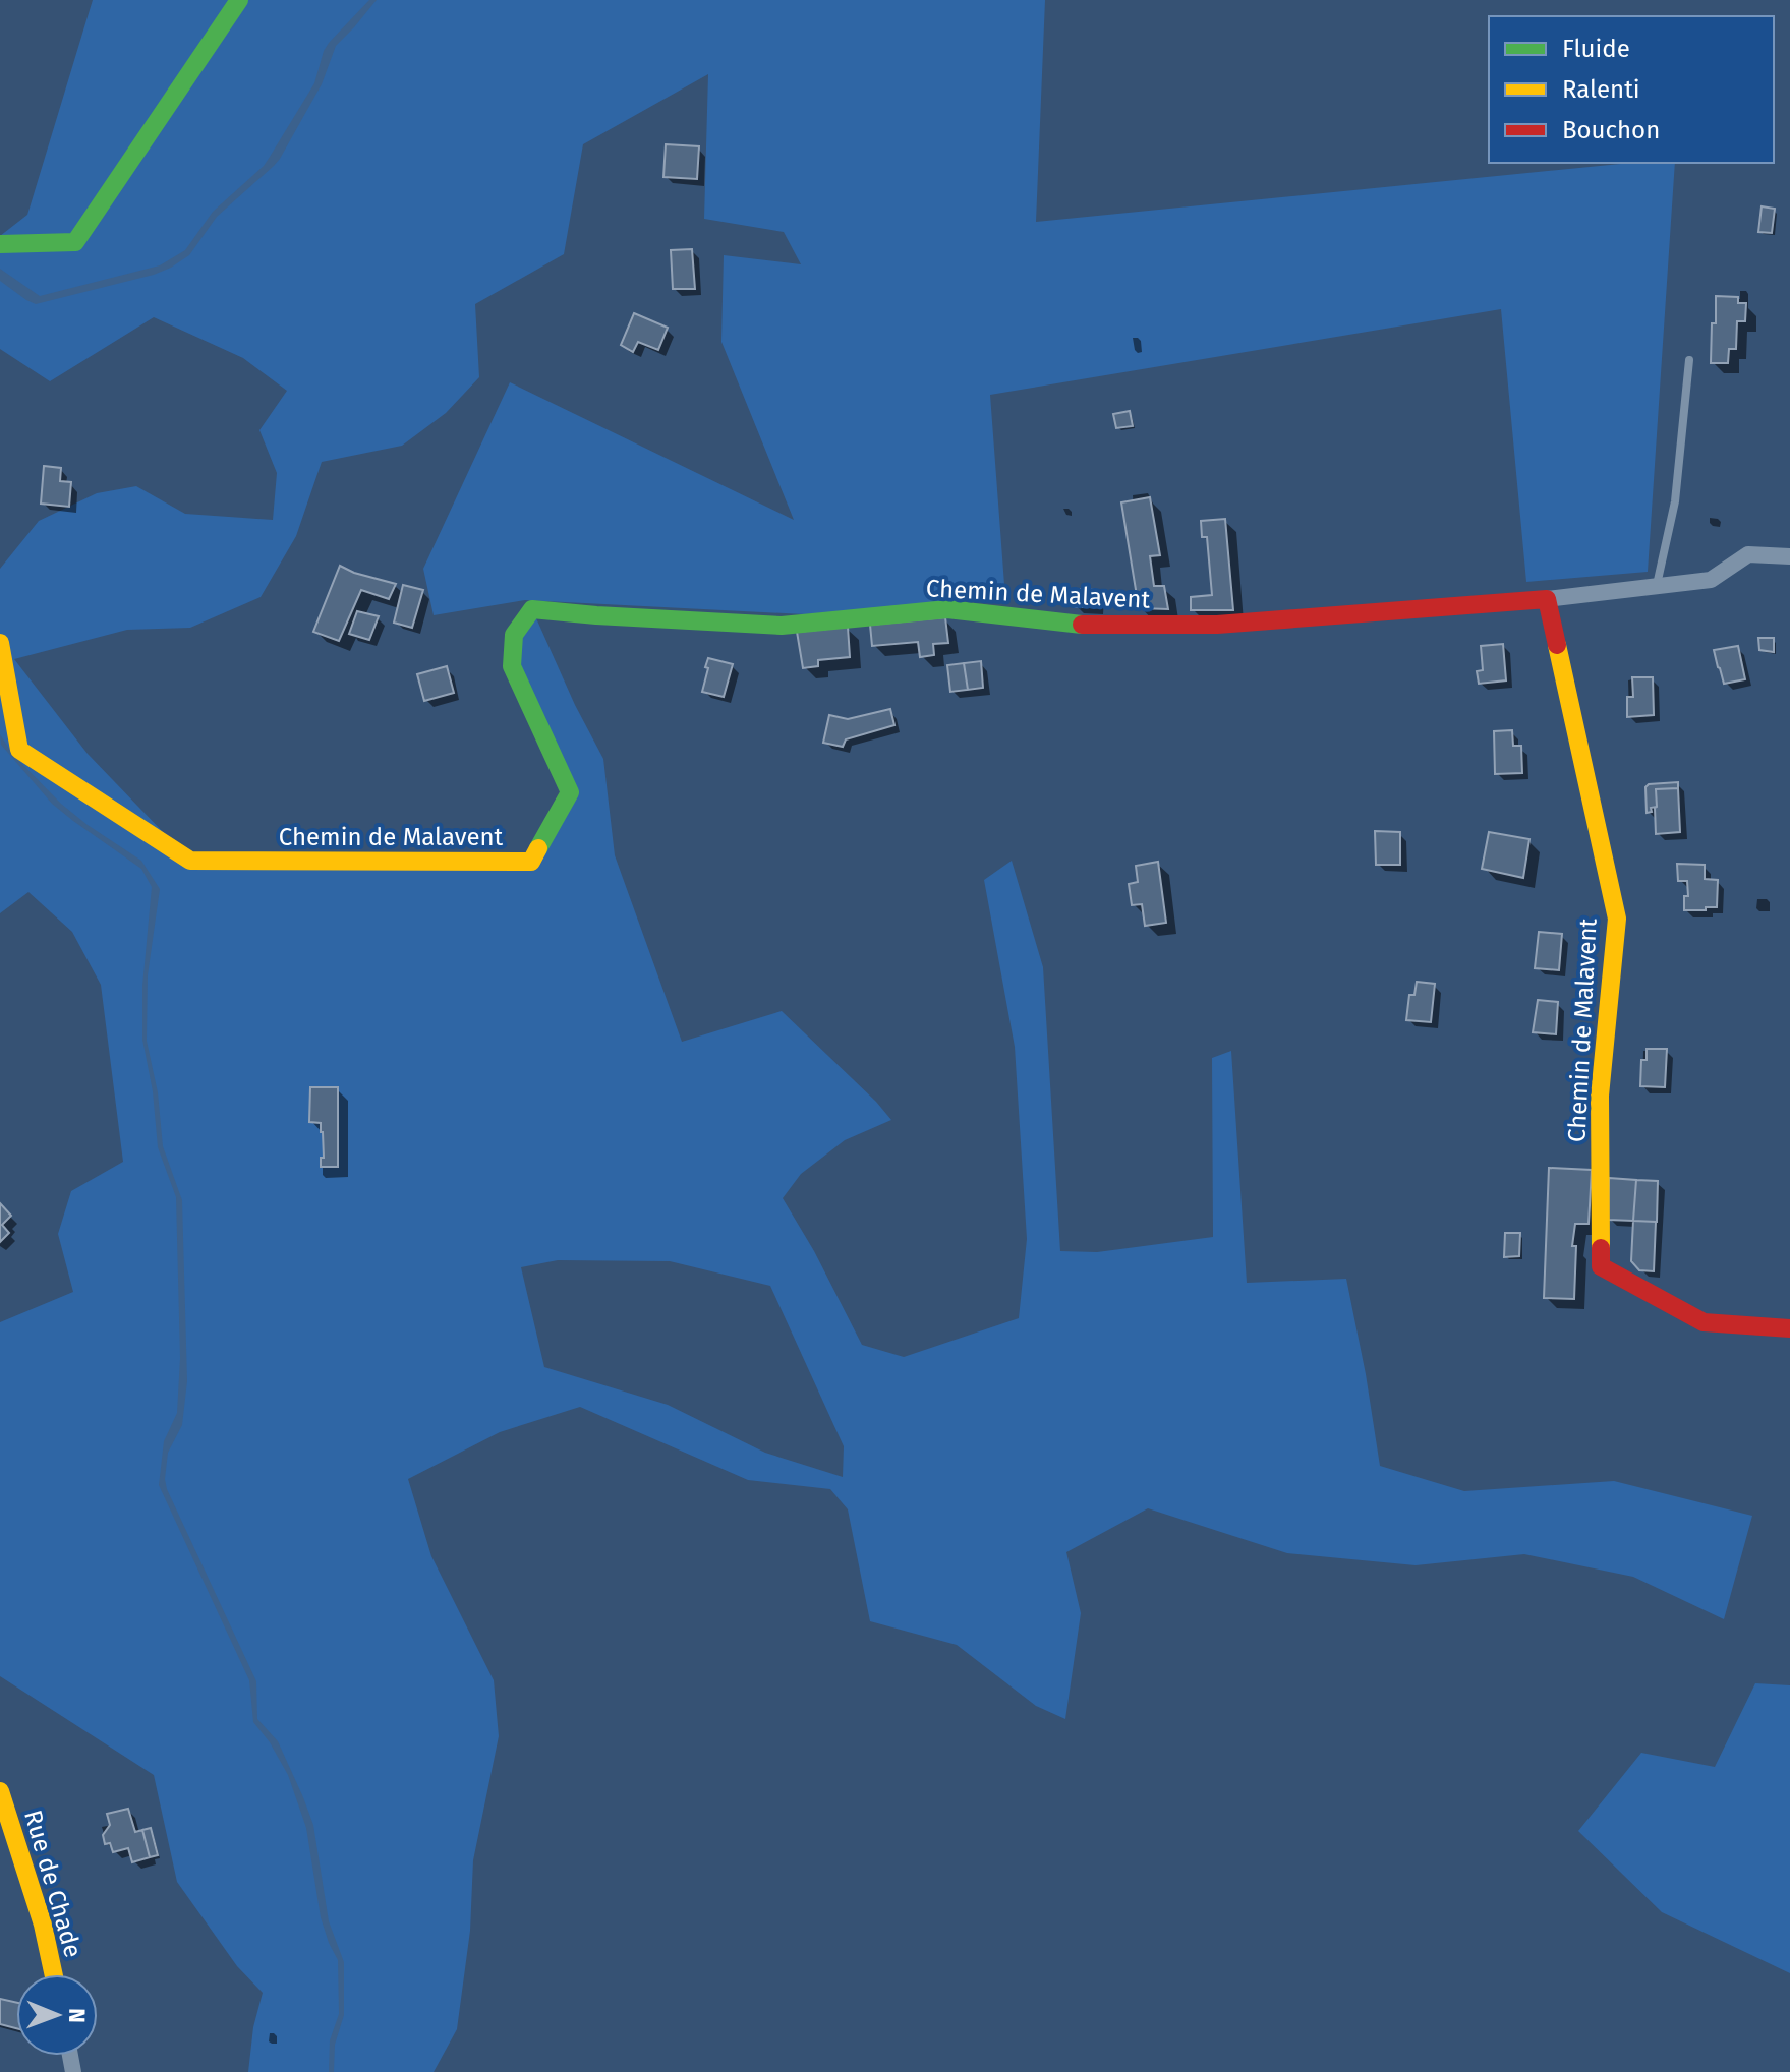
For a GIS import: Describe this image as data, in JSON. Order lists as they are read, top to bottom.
{
  "streets": {
    "street": ["Chemin de Malavent", "Rue de Chade"]
  },
  "legend": ["Fluide", "Ralenti", "Bouchon"],
  "north": "right"
}
